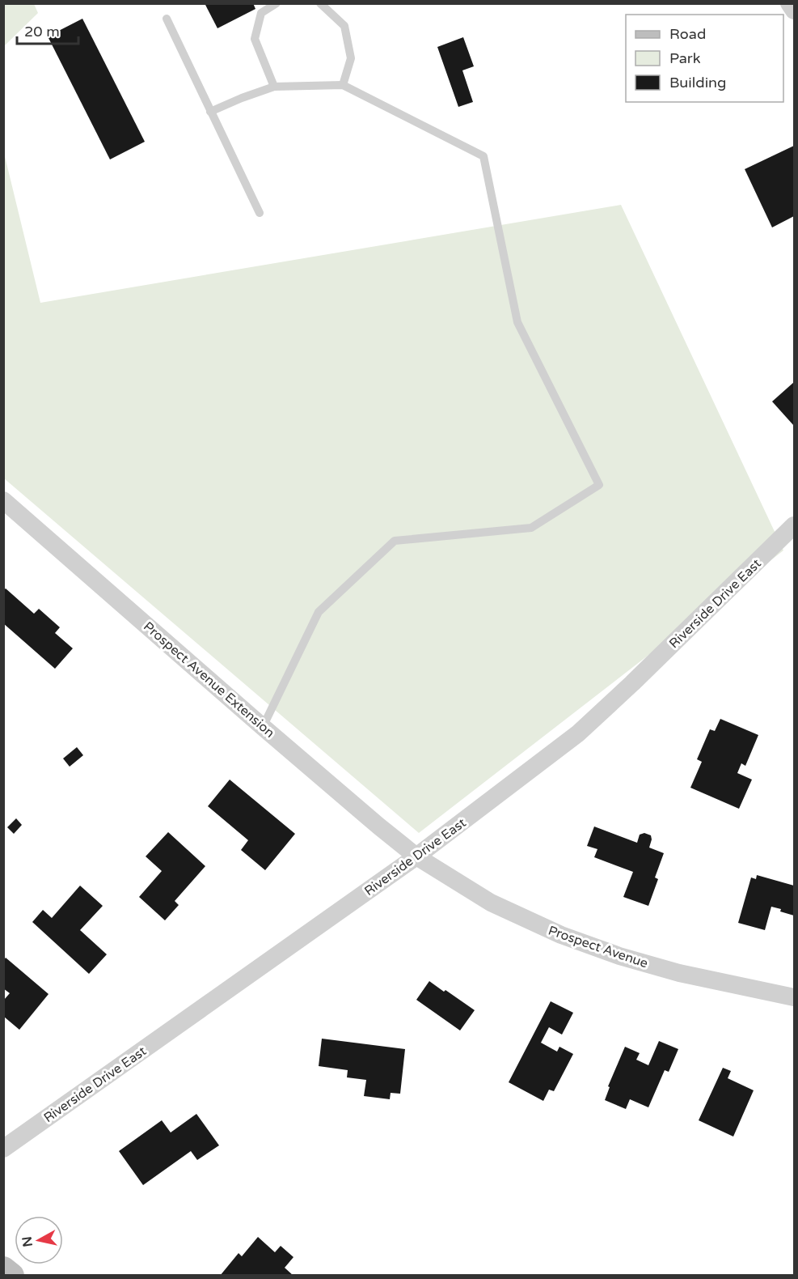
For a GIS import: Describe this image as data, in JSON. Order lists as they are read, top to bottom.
{
  "streets": {
    "street": ["Riverside Drive East", "Prospect Avenue Extension", "Prospect Avenue"]
  },
  "crossings": [
    ["Riverside Drive East", "Prospect Avenue Extension"],
    ["Riverside Drive East", "Prospect Avenue"],
    ["Prospect Avenue Extension", "Prospect Avenue"]
  ],
  "legend": ["Road", "Park", "Building"],
  "scale_bar": "20 m",
  "north": "left"
}
